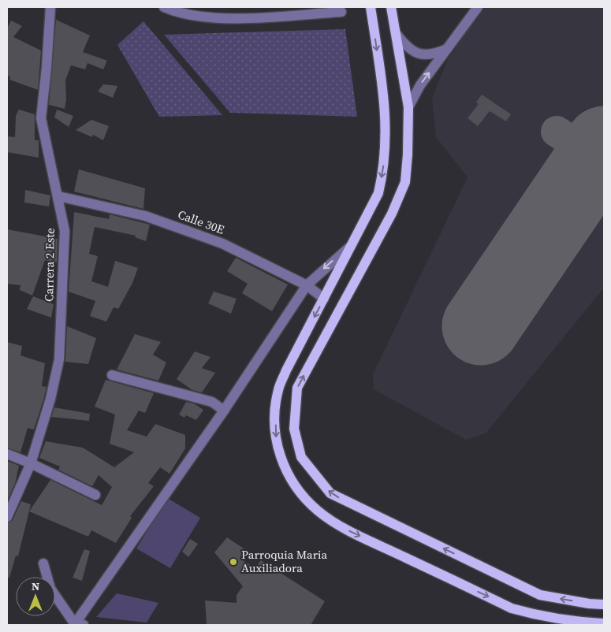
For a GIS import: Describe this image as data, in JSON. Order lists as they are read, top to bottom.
{
  "streets": {
    "street": ["Calle 30E", "Carrera 2 Este"]
  },
  "crossings": [
    ["Calle 30E", "Carrera 2 Este"]
  ],
  "places": ["Parroquia Maria Auxiliadora"],
  "north": "top"
}
